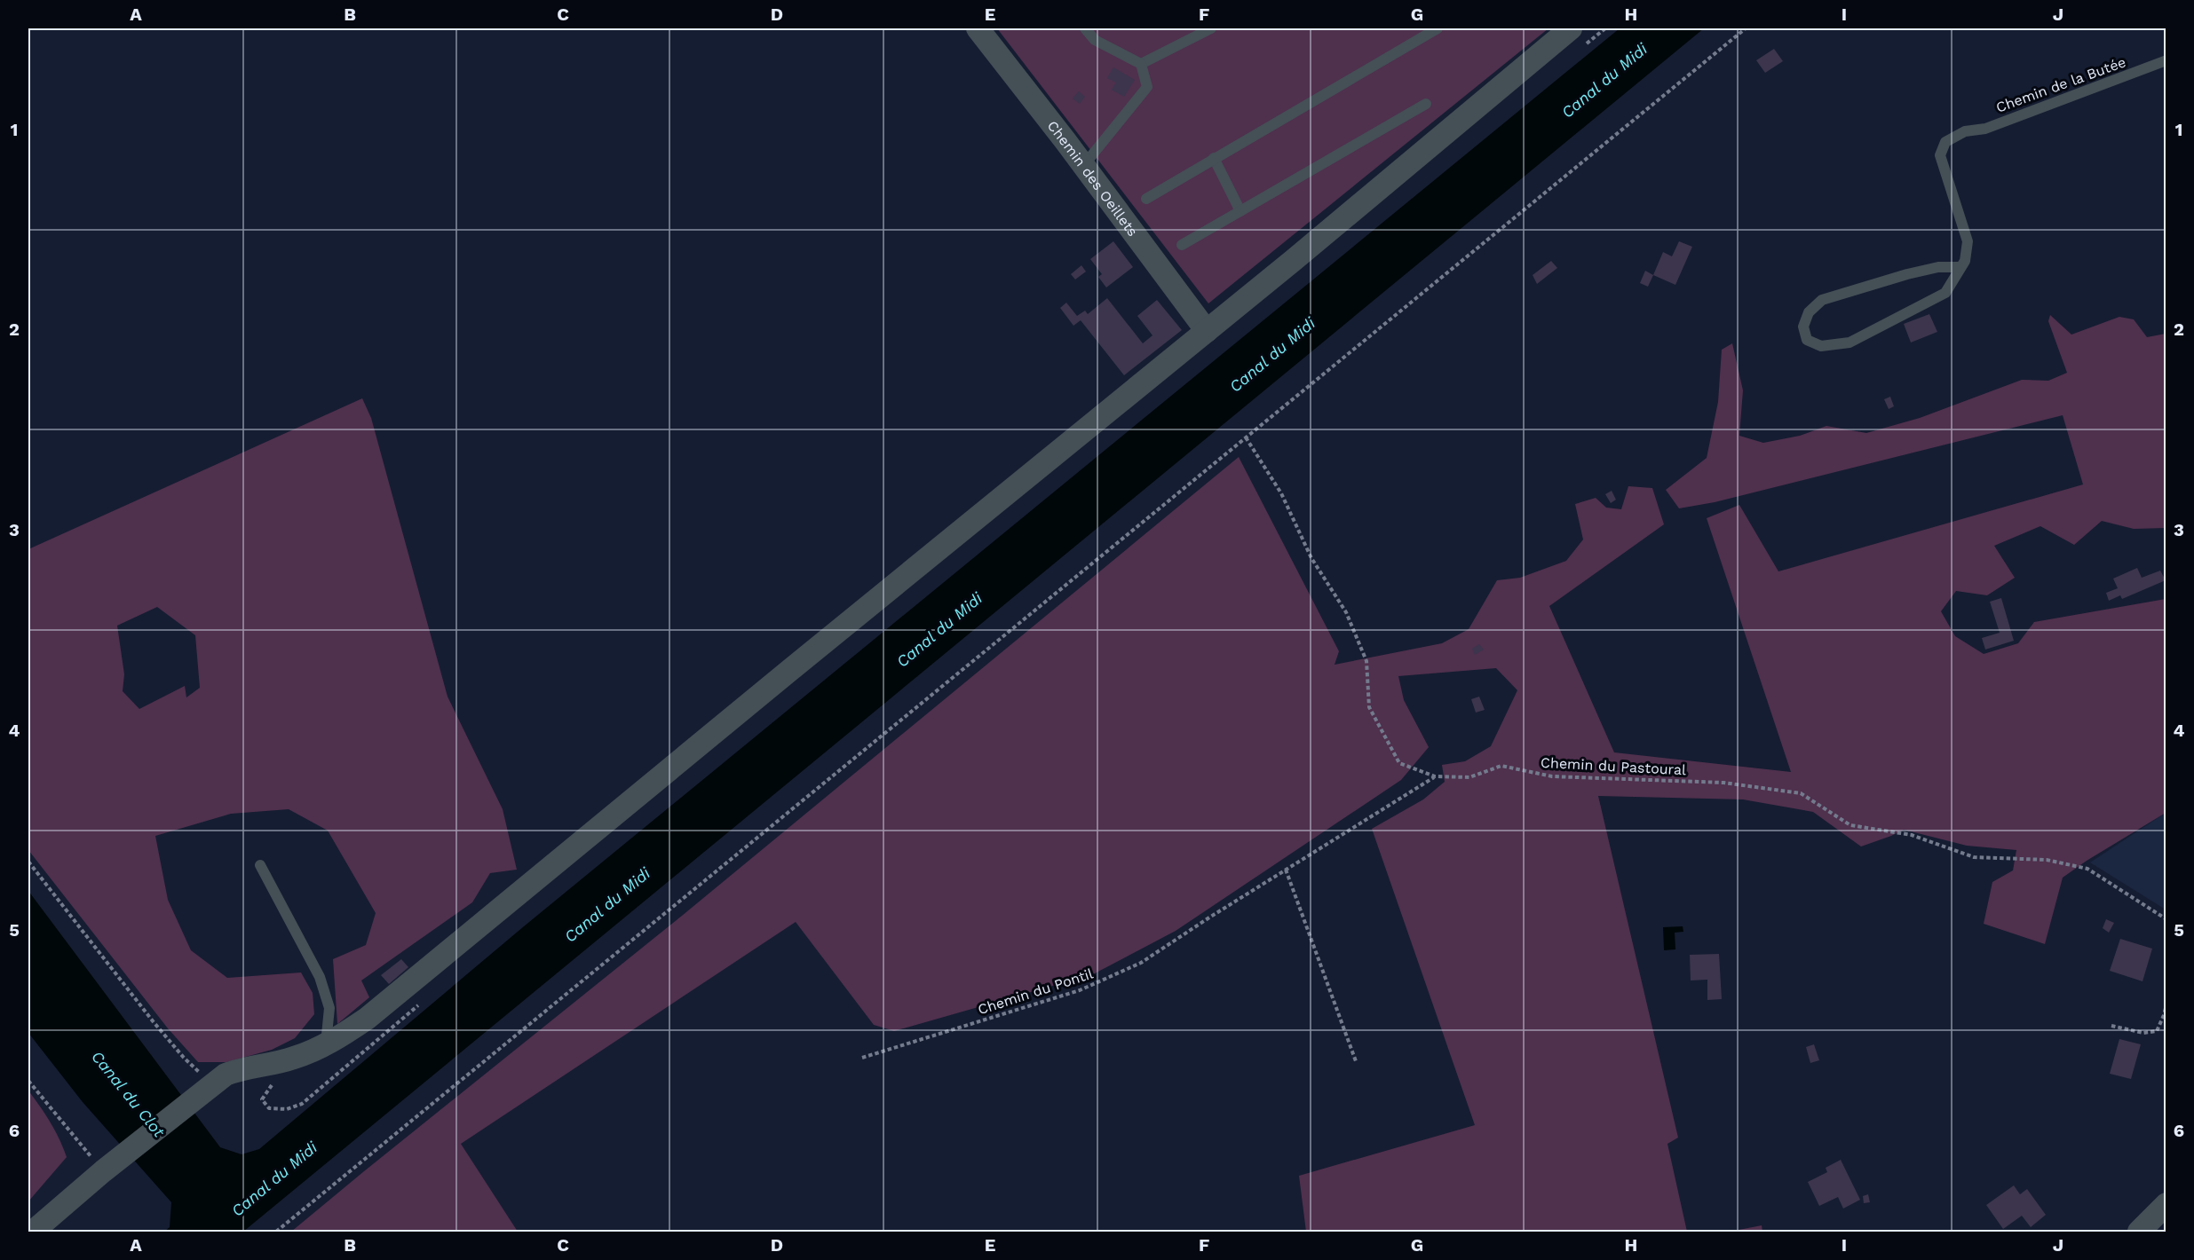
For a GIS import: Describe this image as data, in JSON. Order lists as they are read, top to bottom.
{
  "streets": {
    "street": ["Chemin des Oeillets"],
    "lane": ["Chemin de la Butée"],
    "path": ["Chemin du Pastoural", "Chemin du Pontil"]
  },
  "crossings": [
    ["Chemin du Pastoural", "Chemin du Pontil"]
  ],
  "water": ["Canal du Midi", "Canal du Clot"],
  "grid": {
    "columns": [
      "A",
      "B",
      "C",
      "D",
      "E",
      "F",
      "G",
      "H",
      "I",
      "J"
    ],
    "rows": [
      "1",
      "2",
      "3",
      "4",
      "5",
      "6"
    ]
  }
}
